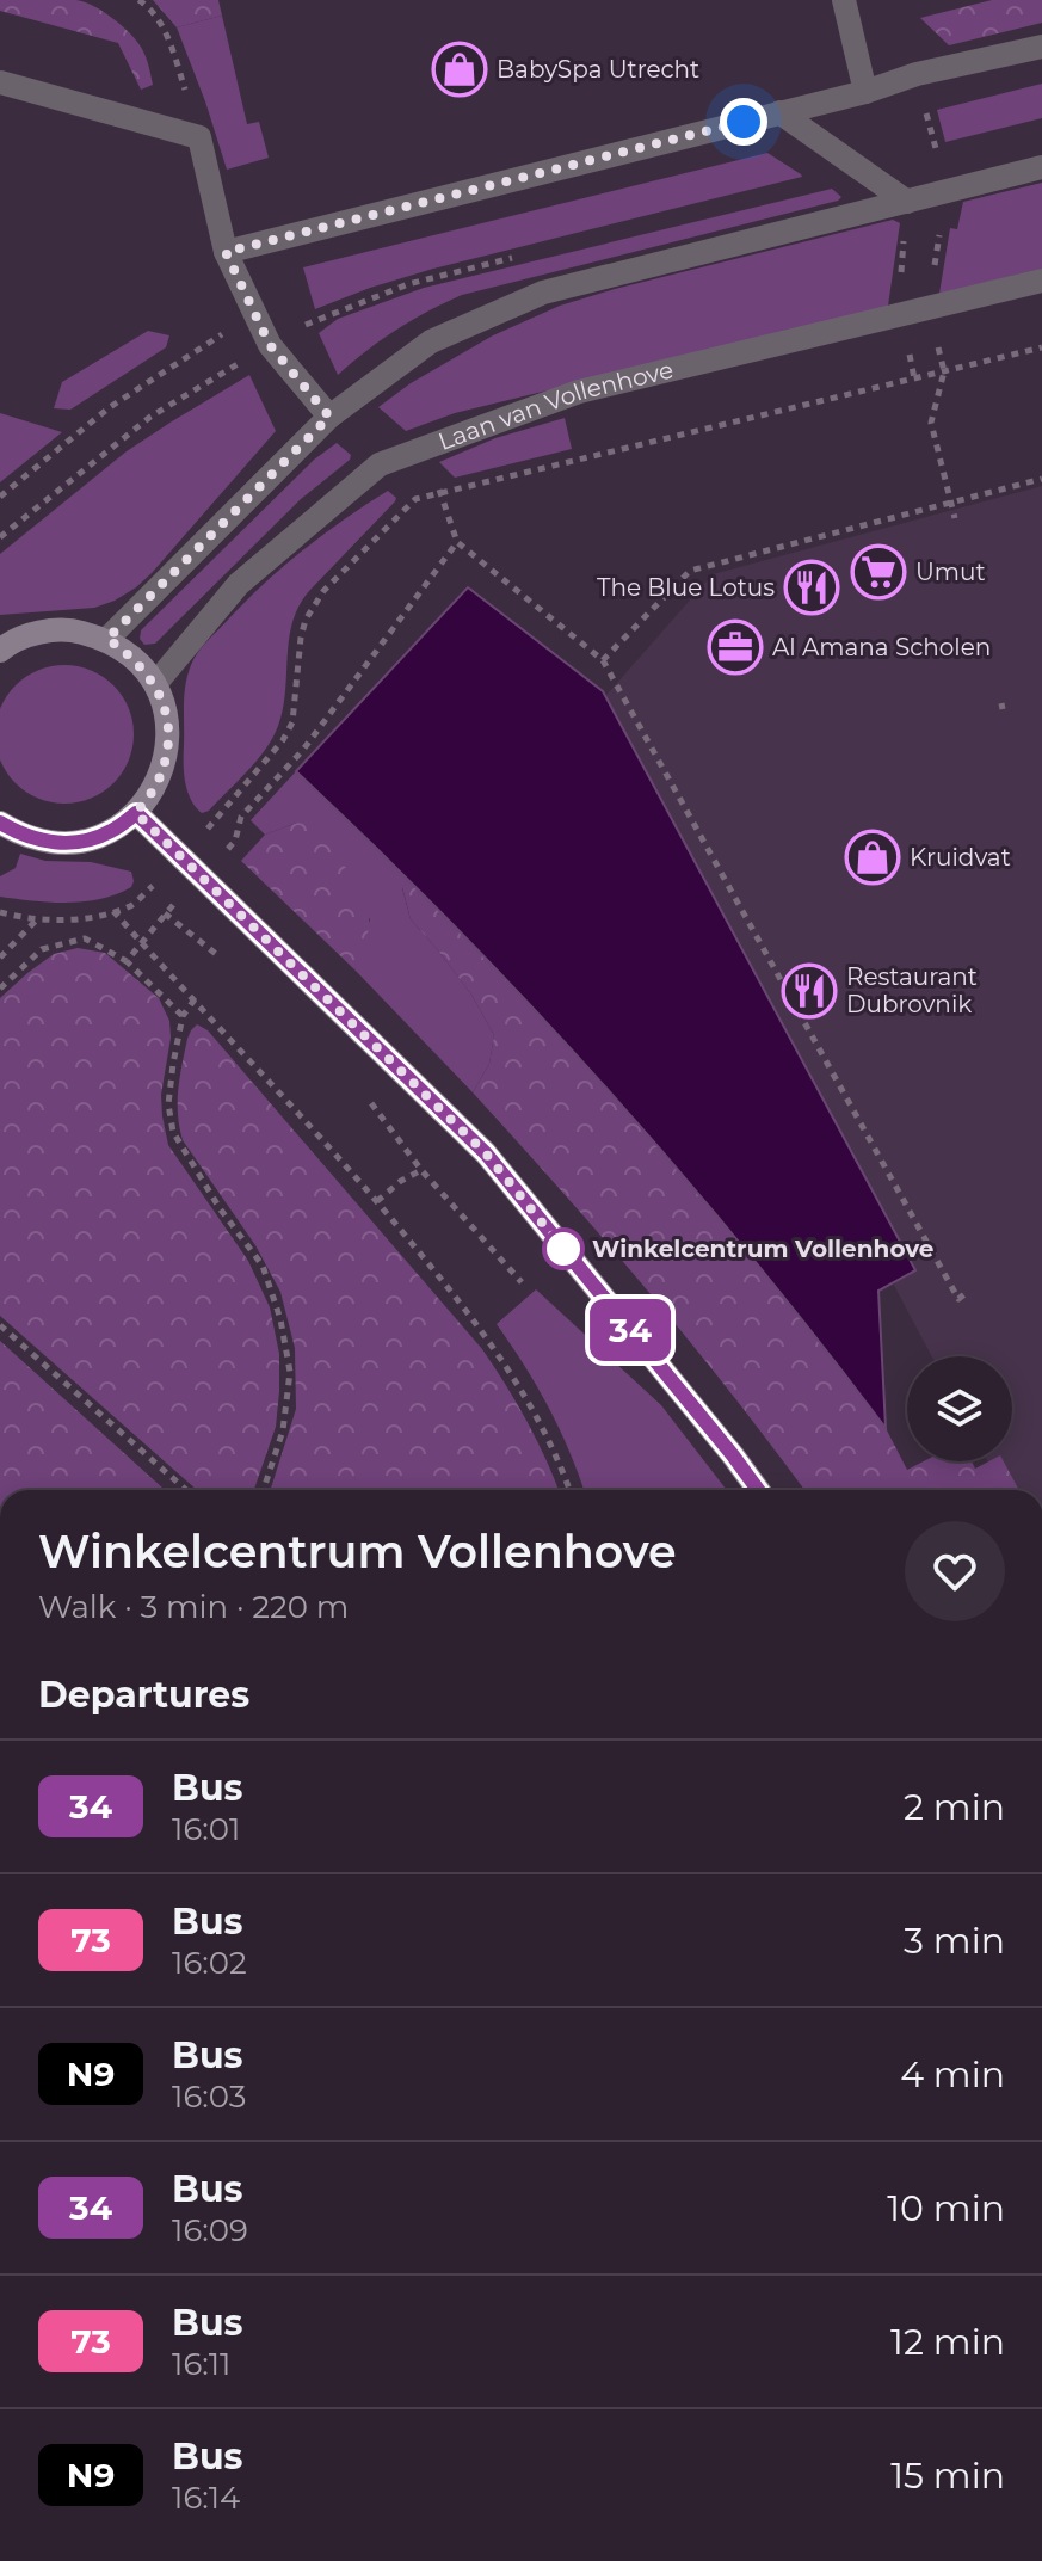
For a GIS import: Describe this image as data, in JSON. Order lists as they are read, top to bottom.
{
  "streets": {
    "street": ["Laan van Vollenhove"]
  },
  "places": {
    "shop": ["BabySpa Utrecht", "Kruidvat"],
    "supermarket": ["Umut"],
    "restaurant": ["The Blue Lotus", "Restaurant Dubrovnik"],
    "office": ["Al Amana Scholen"],
    "other": ["Winkelcentrum Vollenhove"]
  },
  "lines": ["bus line 34"],
  "page": {
    "on_map": "34",
    "heading": [
      ["Winkelcentrum Vollenhove", "Walk · 3 min · 220 m"],
      "Departures"
    ],
    "list": [
      {
        "mark": "34",
        "name": "Bus",
        "note": "16:01",
        "value": "2 min"
      },
      {
        "mark": "73",
        "name": "Bus",
        "note": "16:02",
        "value": "3 min"
      },
      {
        "mark": "N9",
        "name": "Bus",
        "note": "16:03",
        "value": "4 min"
      },
      {
        "mark": "34",
        "name": "Bus",
        "note": "16:09",
        "value": "10 min"
      },
      {
        "mark": "73",
        "name": "Bus",
        "note": "16:11",
        "value": "12 min"
      },
      {
        "mark": "N9",
        "name": "Bus",
        "note": "16:14",
        "value": "15 min"
      }
    ]
  }
}
